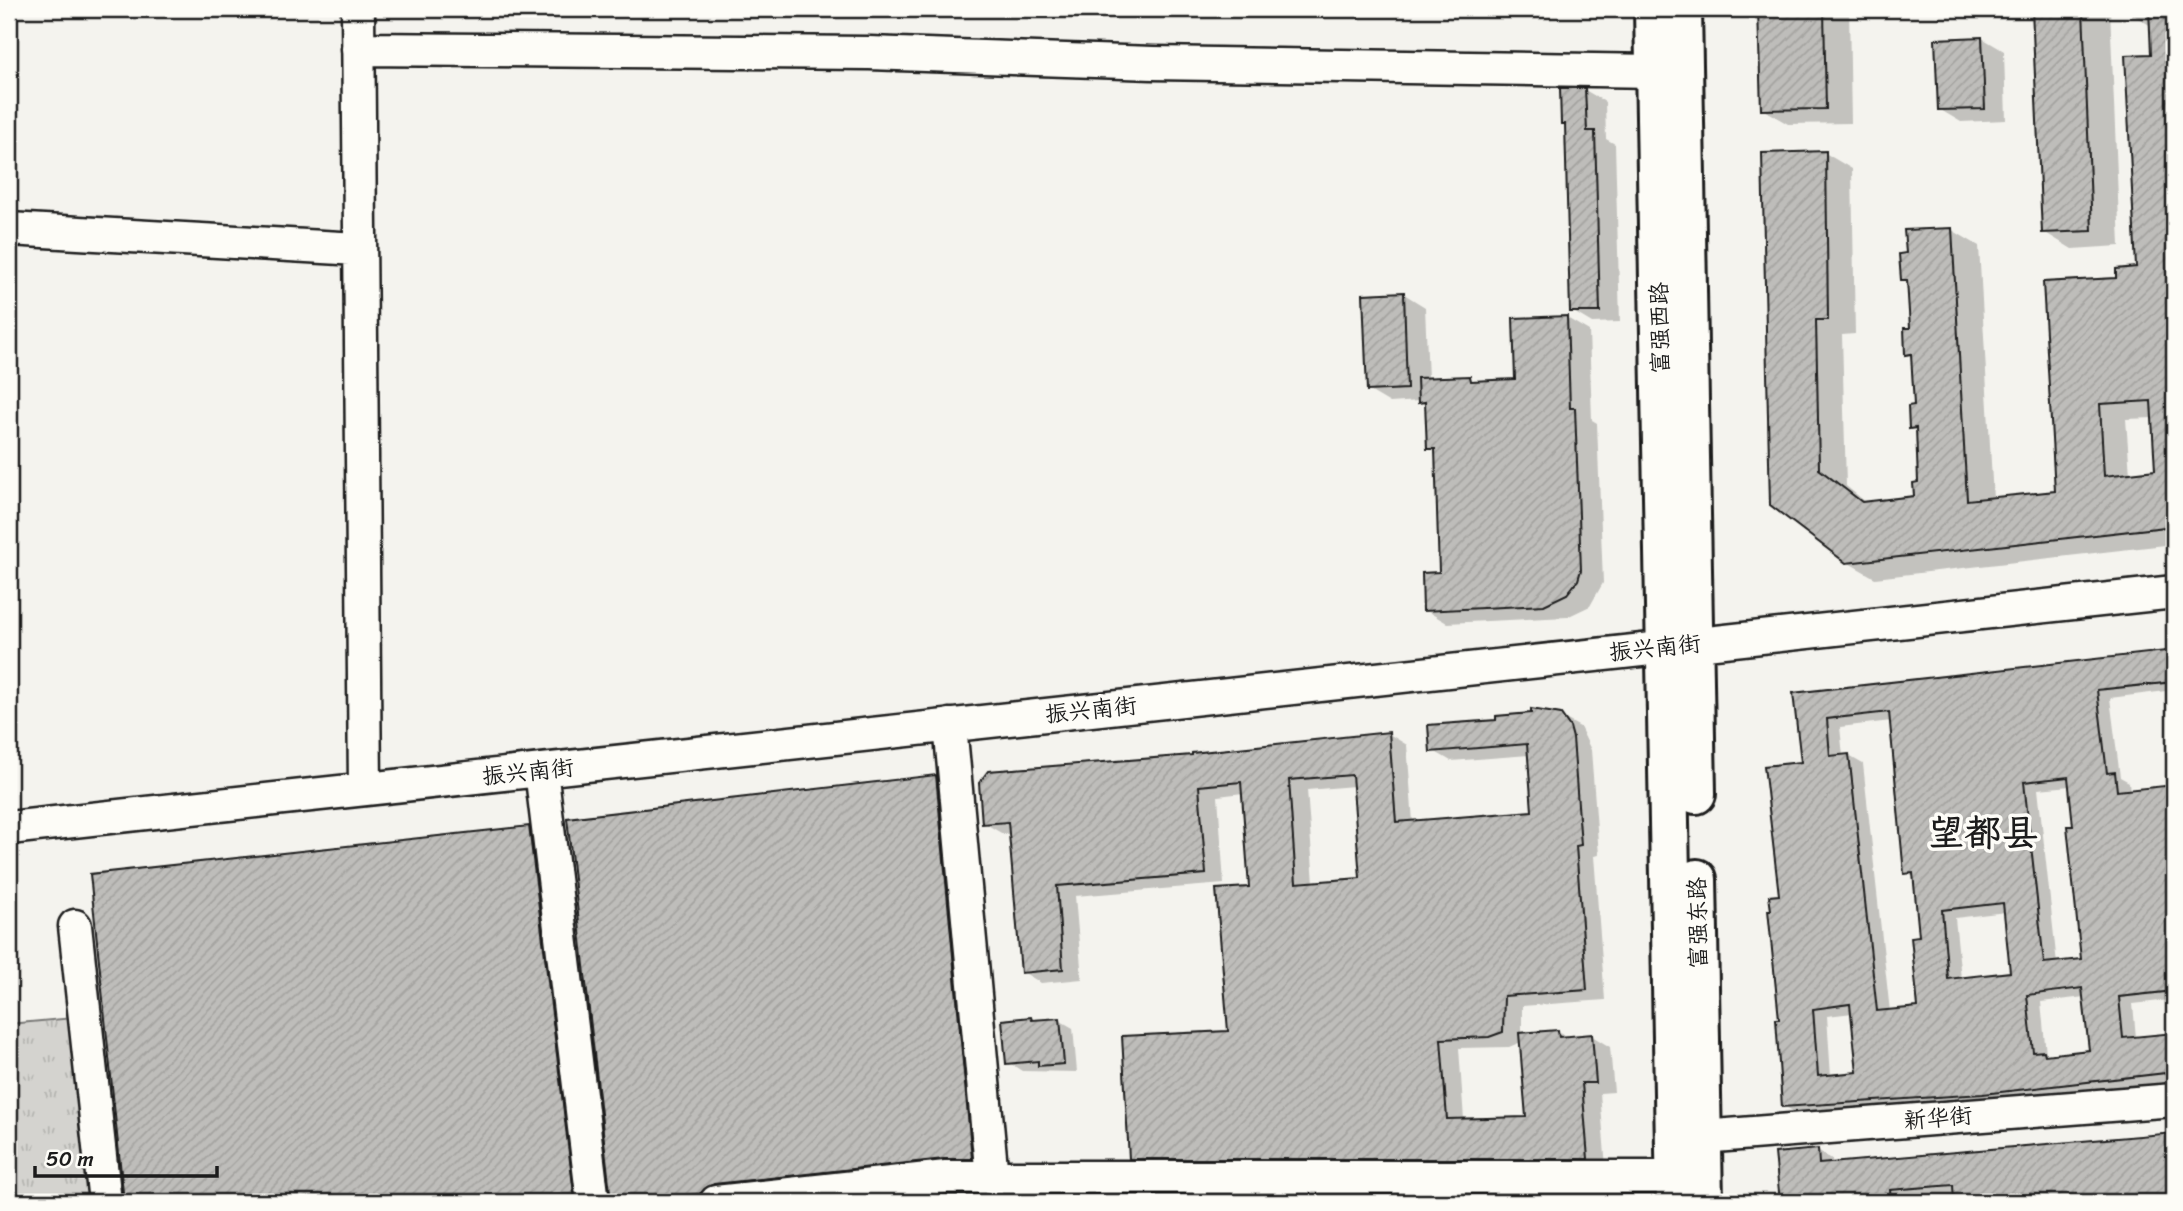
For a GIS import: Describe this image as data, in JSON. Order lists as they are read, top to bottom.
{
  "streets": {
    "main road": ["富强西路", "富强东路"],
    "street": ["振兴南街", "新华街"]
  },
  "crossings": [
    ["富强西路", "振兴南街"],
    ["富强西路", "富强东路"],
    ["振兴南街", "富强东路"],
    ["富强东路", "新华街"]
  ],
  "districts": ["望都县"],
  "scale_bar": "50 m"
}
